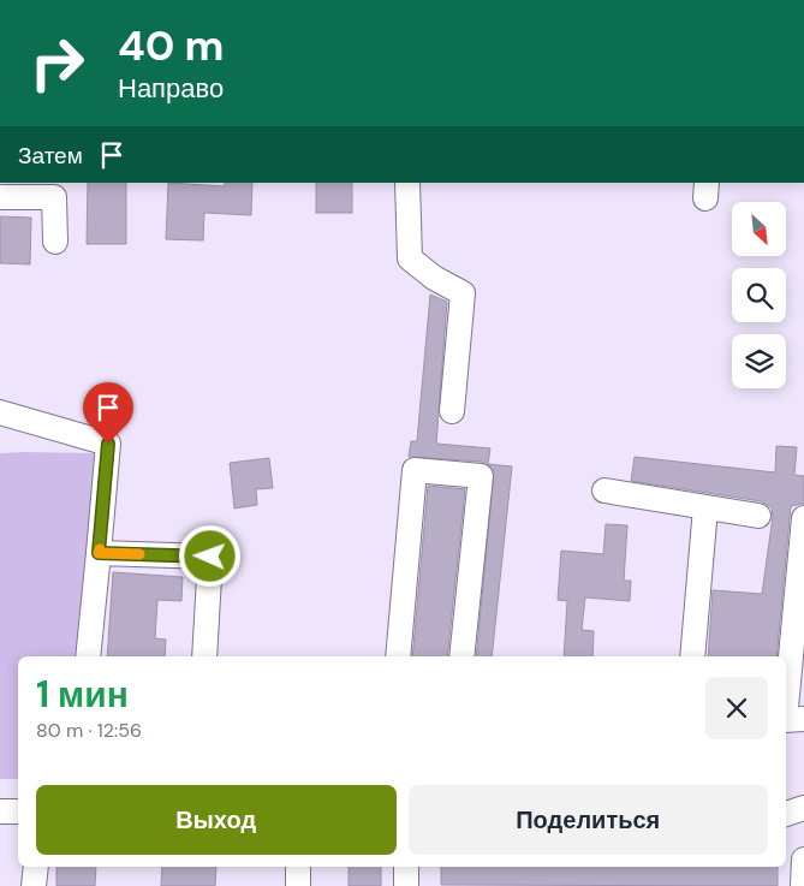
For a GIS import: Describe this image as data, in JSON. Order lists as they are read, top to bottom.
{
  "north": "bottom right",
  "page": {
    "turn": ["40 m", "Направо"],
    "then": "Затем",
    "heading": ["1 мин", "80 m · 12:56"],
    "buttons": ["Выход", "Поделиться"]
  }
}
